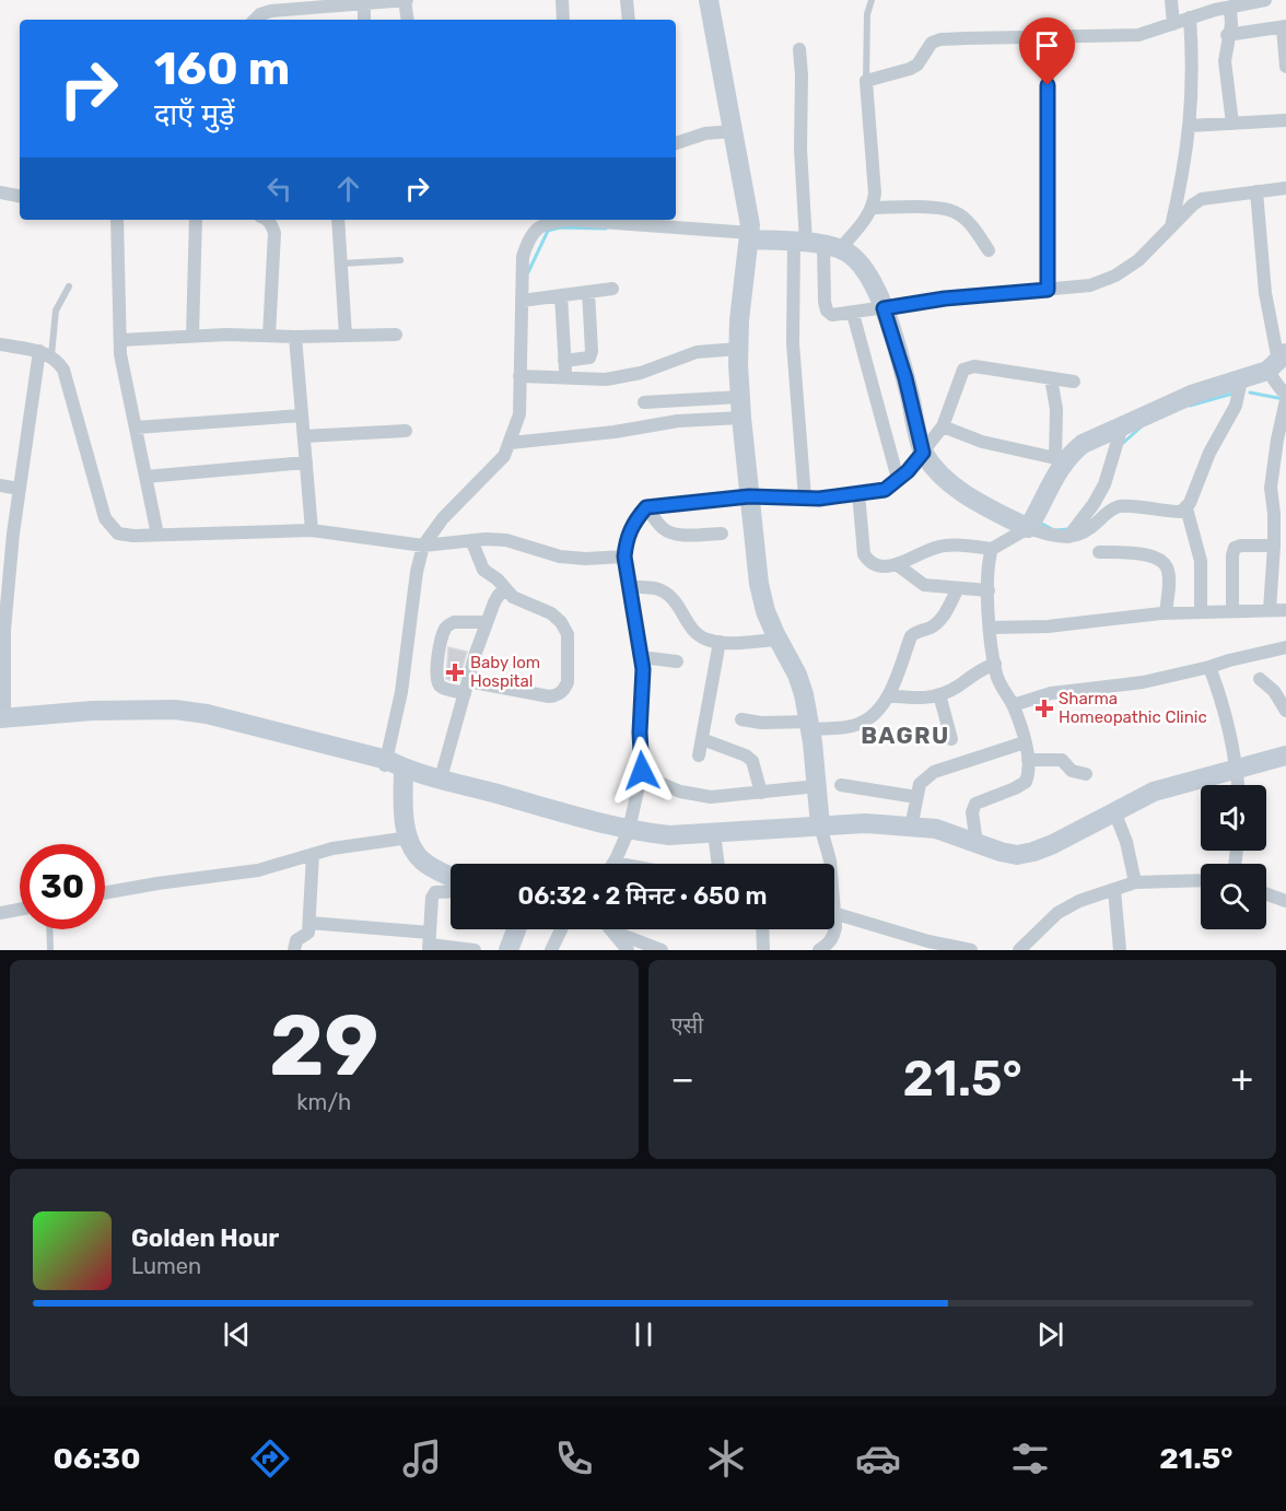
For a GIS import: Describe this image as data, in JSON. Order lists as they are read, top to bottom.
{
  "districts": ["BAGRU"],
  "places": {
    "health": ["Baby lom Hospital", "Sharma Homeopathic Clinic"]
  },
  "page": {
    "turn": ["160 m", "दाएँ मुड़ें"],
    "limit": "30",
    "trip": "06:32 · 2 मिनट · 650 m",
    "tile": [
      ["29", "km/h"],
      "एसी"
    ],
    "heat": ["−", "21.5°", "+"],
    "song": ["Golden Hour", "Lumen"],
    "tabs": ["06:30", "21.5°"]
  }
}
